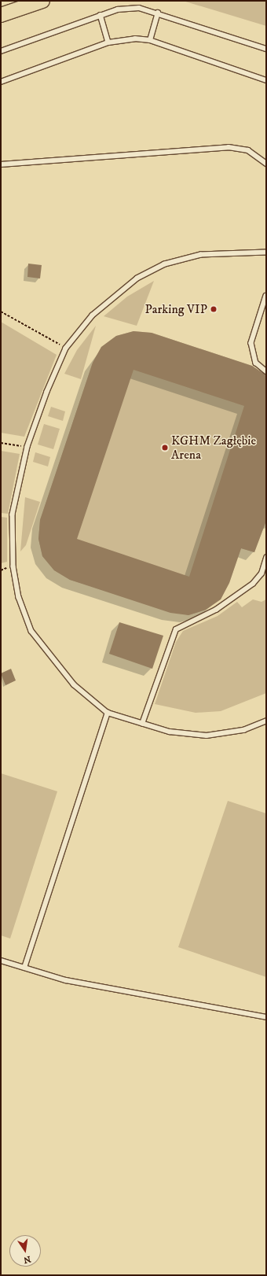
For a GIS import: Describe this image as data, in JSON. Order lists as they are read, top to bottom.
{
  "places": ["Parking VIP", "KGHM Zagłębie Arena"],
  "north": "bottom"
}
